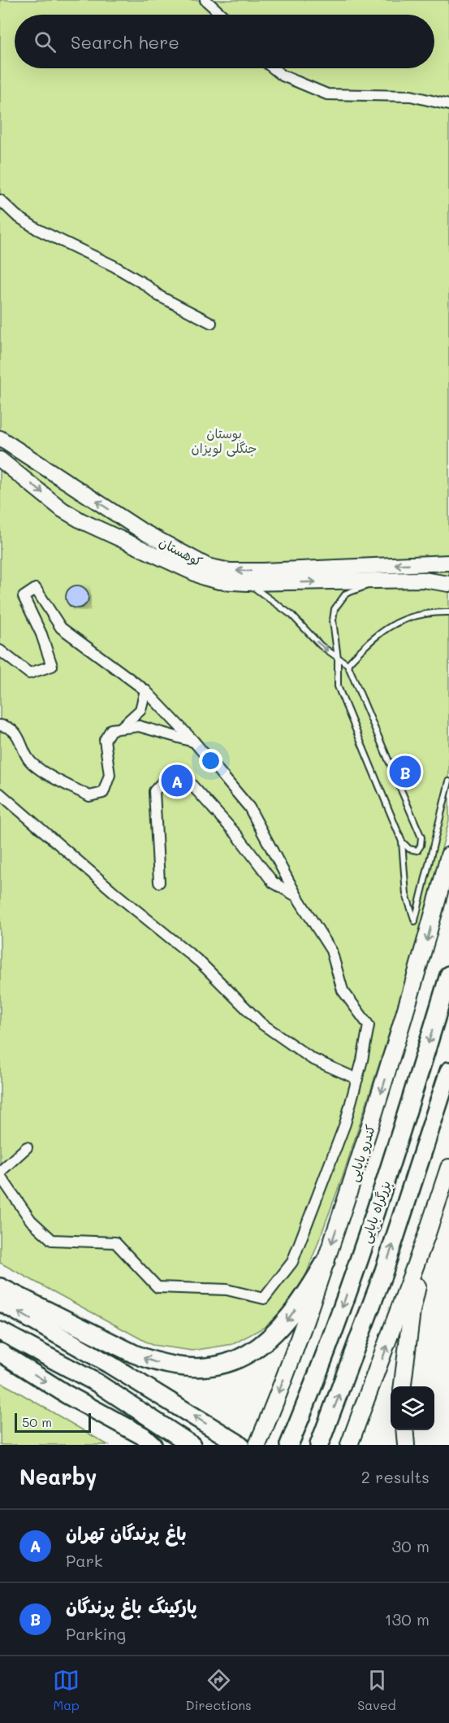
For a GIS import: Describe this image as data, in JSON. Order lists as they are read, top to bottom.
{
  "streets": {
    "highway": ["بزرگراه بابایی"],
    "main road": ["کوهستان", "کندرو بابایی"]
  },
  "parks": ["بوستان جنگلی لویزان"],
  "scale_bar": "50 m",
  "page": {
    "search": "Search here",
    "pins": ["B", "A"],
    "scale": "50 m",
    "heading": ["Nearby", "2 results"],
    "list": [
      {
        "mark": "A",
        "name": "باغ پرندگان تهران",
        "note": "Park",
        "value": "30 m"
      },
      {
        "mark": "B",
        "name": "پارکینگ باغ پرندگان",
        "note": "Parking",
        "value": "130 m"
      }
    ],
    "nav": ["Map", "Directions", "Saved"]
  }
}
